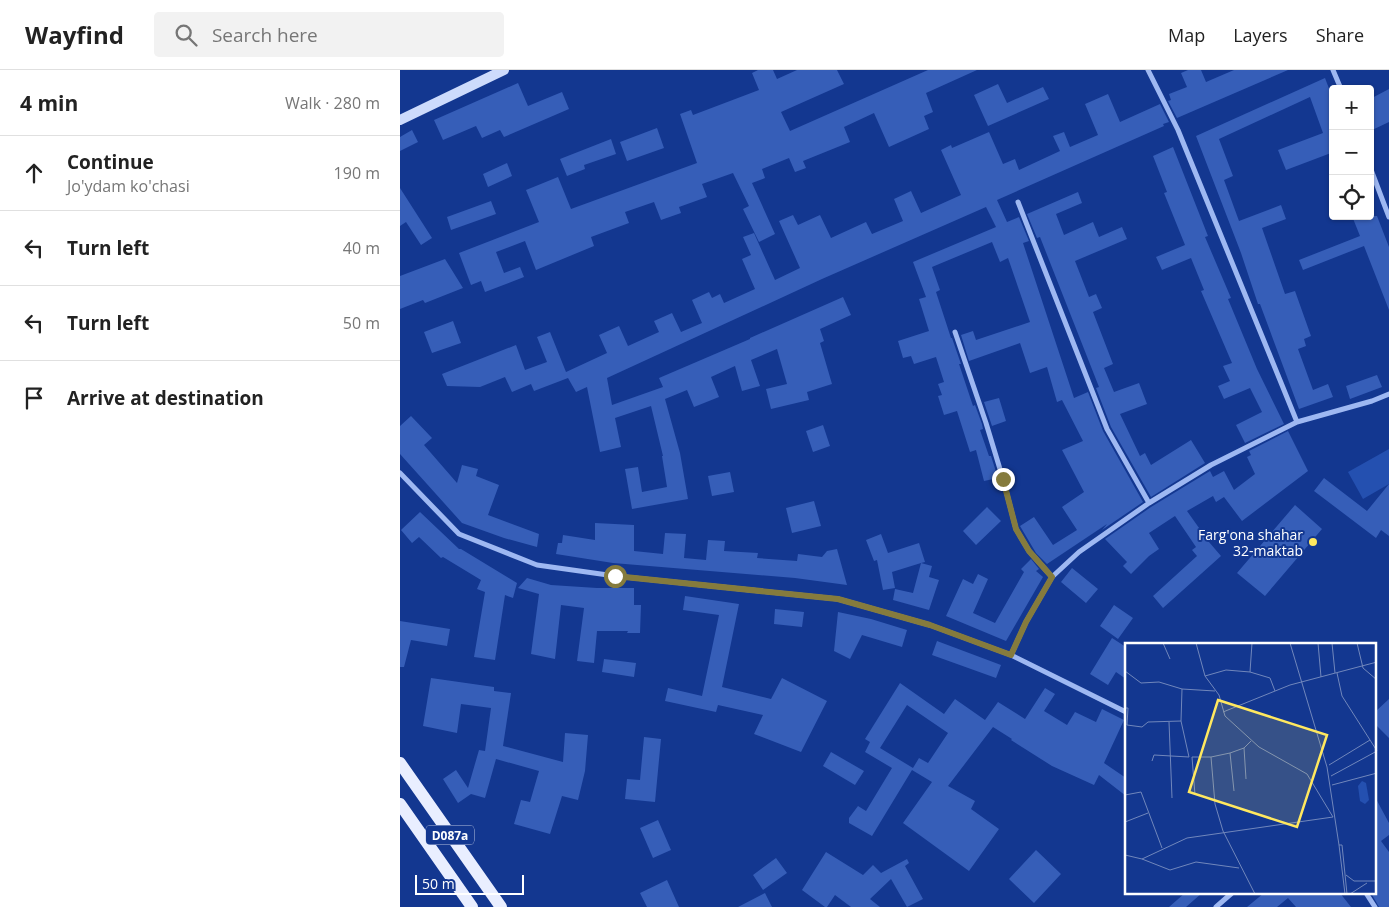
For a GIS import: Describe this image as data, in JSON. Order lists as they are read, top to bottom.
{
  "streets": {
    "main road": ["D087a"]
  },
  "places": ["Farg'ona shahar 32-maktab"],
  "scale_bar": "50 m",
  "page": {
    "header": "Wayfind",
    "search": "Search here",
    "nav": ["Map", "Layers", "Share"],
    "heading": ["4 min", "Walk · 280 m"],
    "map_buttons": ["+", "−"],
    "list": [
      ["Continue", "Jo'ydam ko'chasi", "190 m"],
      ["Turn left", "40 m"],
      ["Turn left", "50 m"],
      "Arrive at destination"
    ],
    "scale": "50 m"
  }
}
